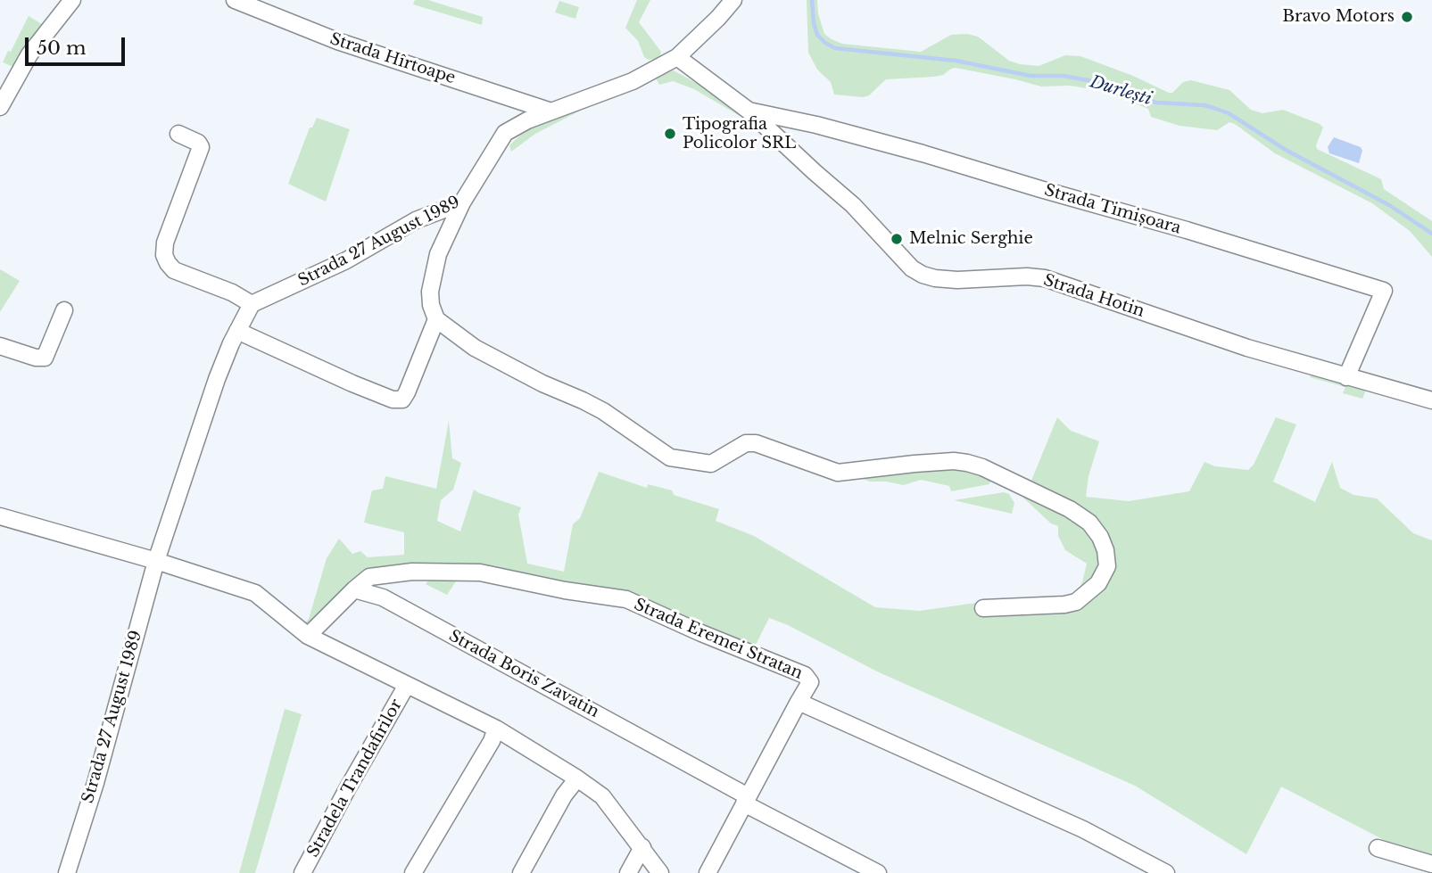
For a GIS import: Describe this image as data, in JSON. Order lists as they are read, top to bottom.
{
  "streets": {
    "street": [
      "Strada Hîrtoape",
      "Strada Timișoara",
      "Strada 27 August 1989",
      "Strada Hotin",
      "Strada Eremei Stratan",
      "Strada Boris Zavatin",
      "Stradela Trandafirilor"
    ]
  },
  "crossings": [
    ["Strada Hîrtoape", "Strada 27 August 1989"],
    ["Strada Timișoara", "Strada Hotin"],
    ["Strada 27 August 1989", "Strada Hotin"],
    ["Strada Eremei Stratan", "Strada Boris Zavatin"]
  ],
  "water": ["Durlești"],
  "places": ["Bravo Motors", "Tipografia Policolor SRL", "Melnic Serghie"],
  "scale_bar": "50 m"
}
